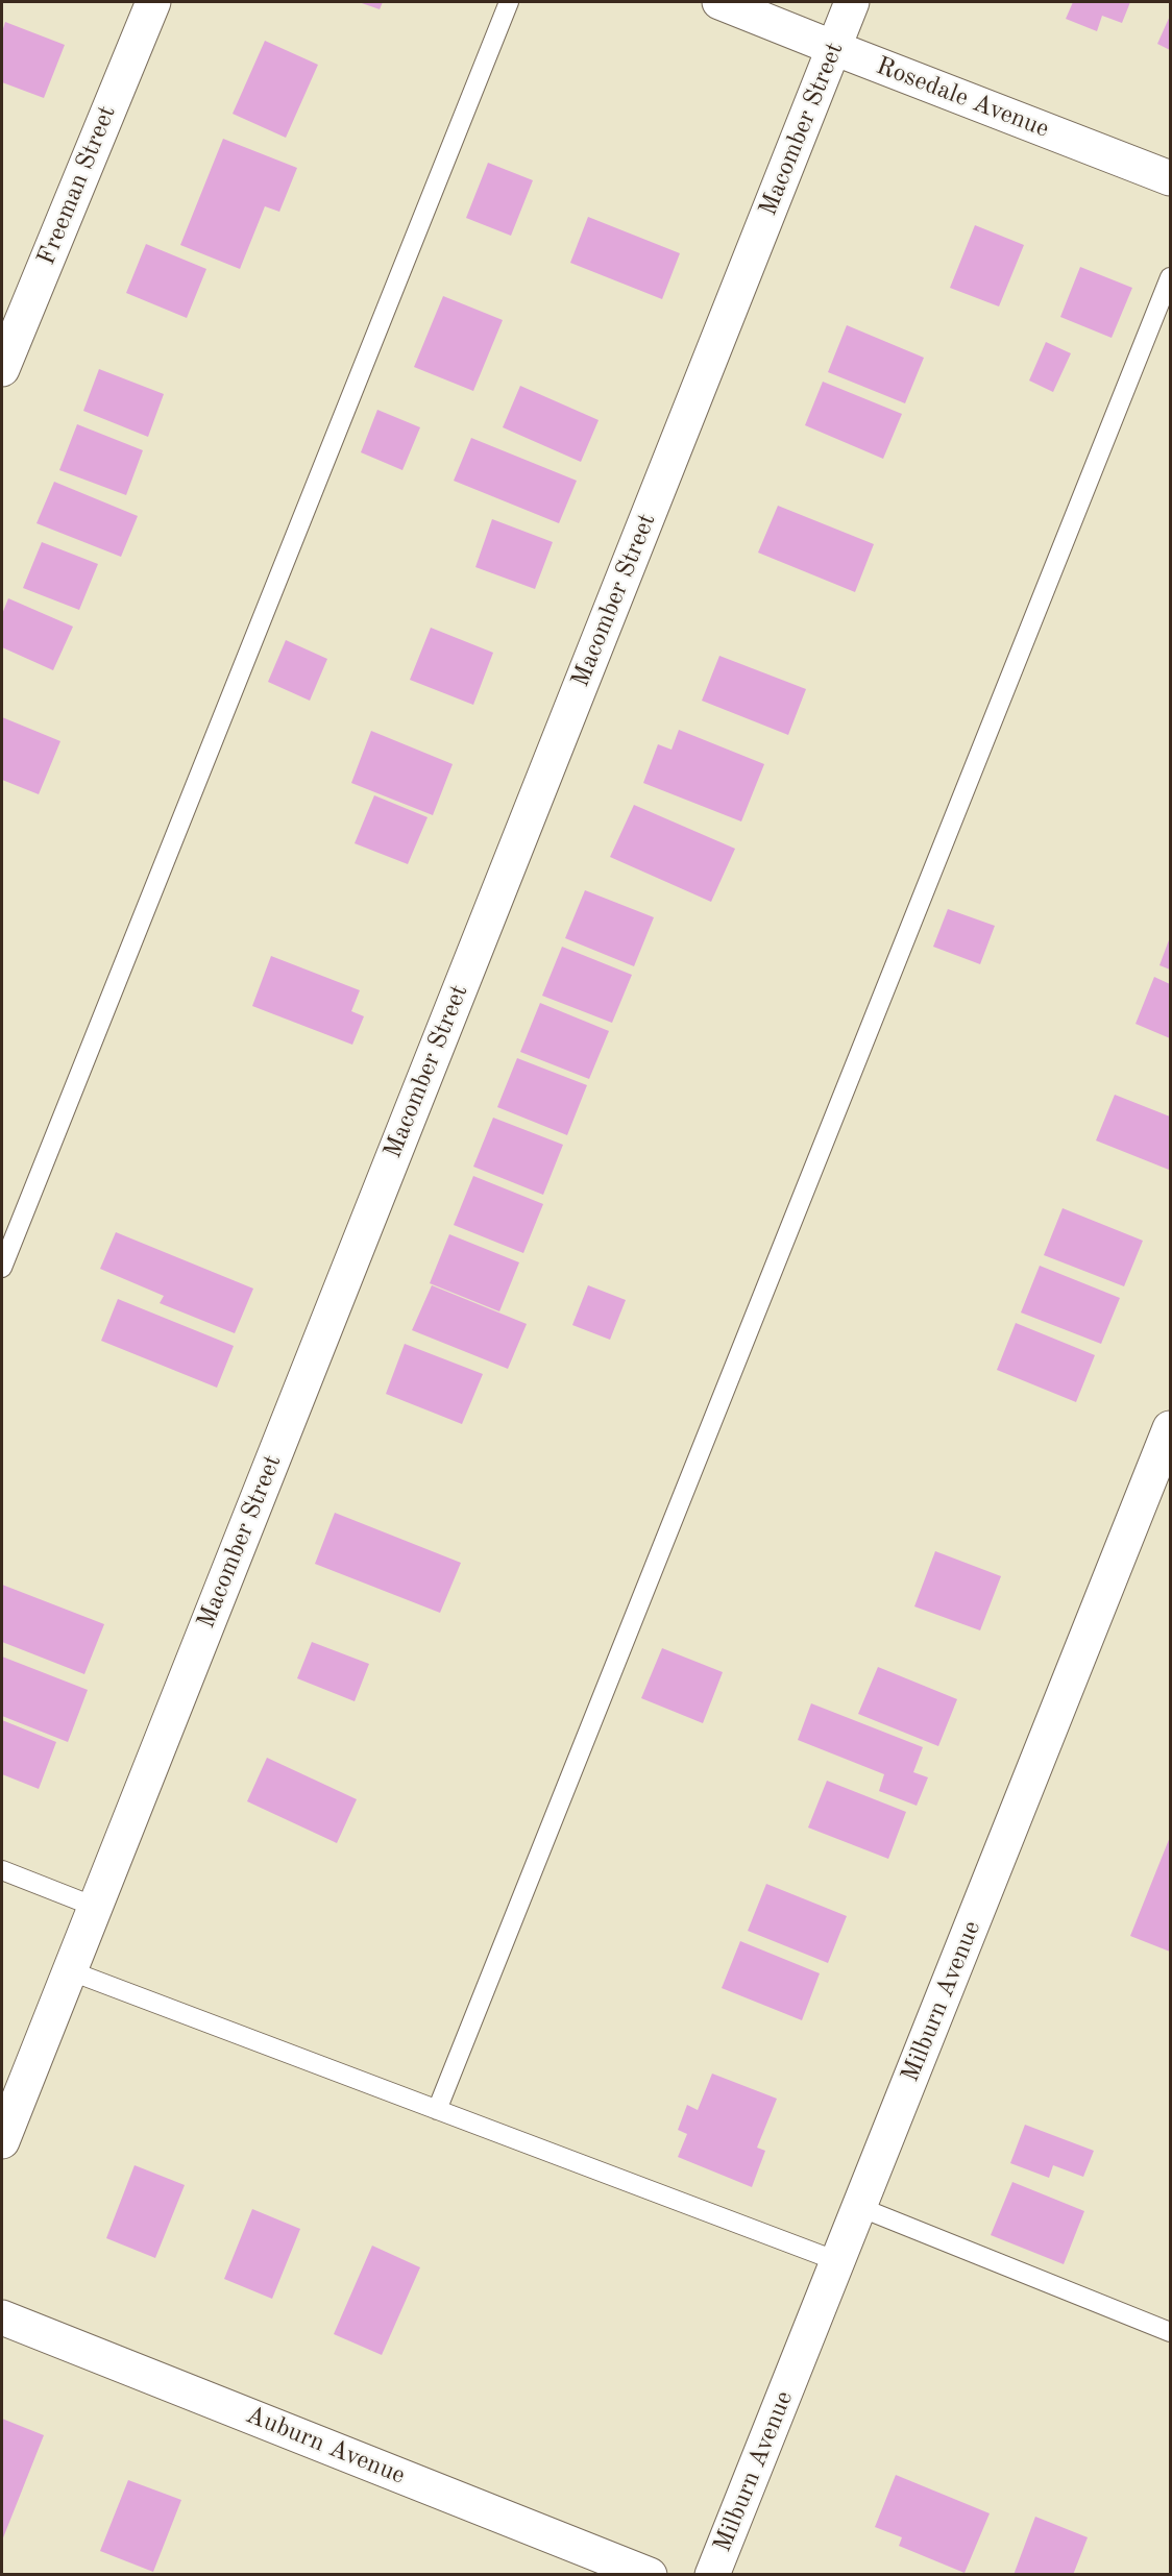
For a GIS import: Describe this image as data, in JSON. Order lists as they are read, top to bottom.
{
  "streets": {
    "street": [
      "Rosedale Avenue",
      "Macomber Street",
      "Freeman Street",
      "Milburn Avenue",
      "Auburn Avenue"
    ]
  },
  "crossings": [
    ["Rosedale Avenue", "Macomber Street"]
  ]
}
